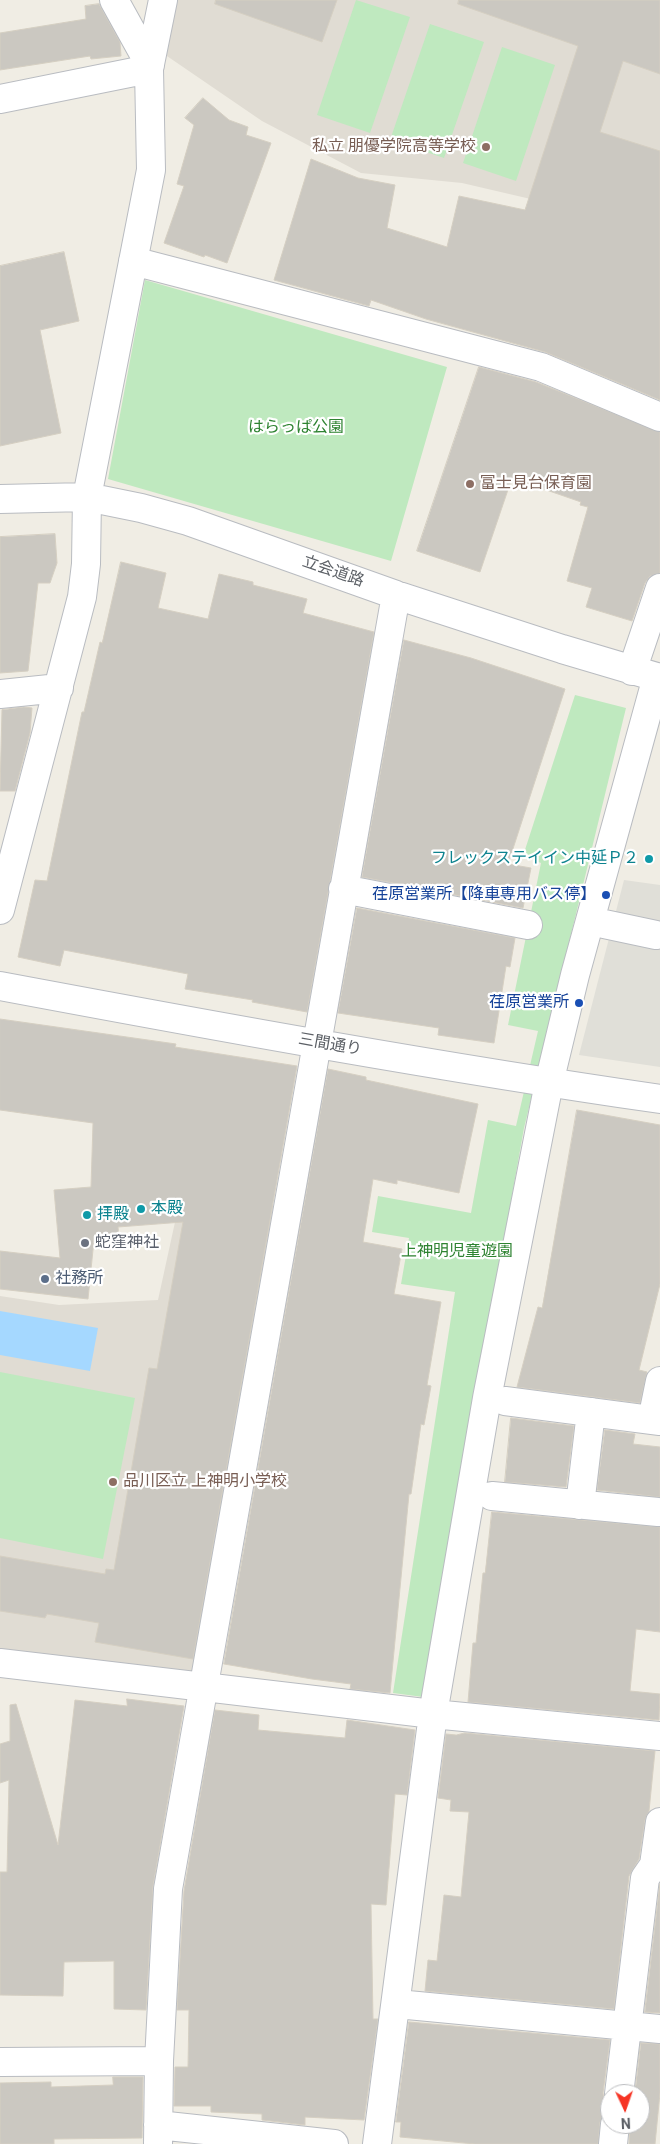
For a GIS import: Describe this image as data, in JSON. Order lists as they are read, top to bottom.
{
  "streets": {
    "street": ["立会道路", "三間通り"]
  },
  "parks": ["はらっぱ公園", "上神明児童遊園"],
  "places": [
    "私立 朋優学院高等学校",
    "富士見台保育園",
    "フレックステイイン中延Ｐ２",
    "荏原営業所【降車専用バス停】",
    "荏原営業所",
    "本殿",
    "拝殿",
    "蛇窪神社",
    "社務所",
    "品川区立 上神明小学校"
  ],
  "north": "bottom"
}
